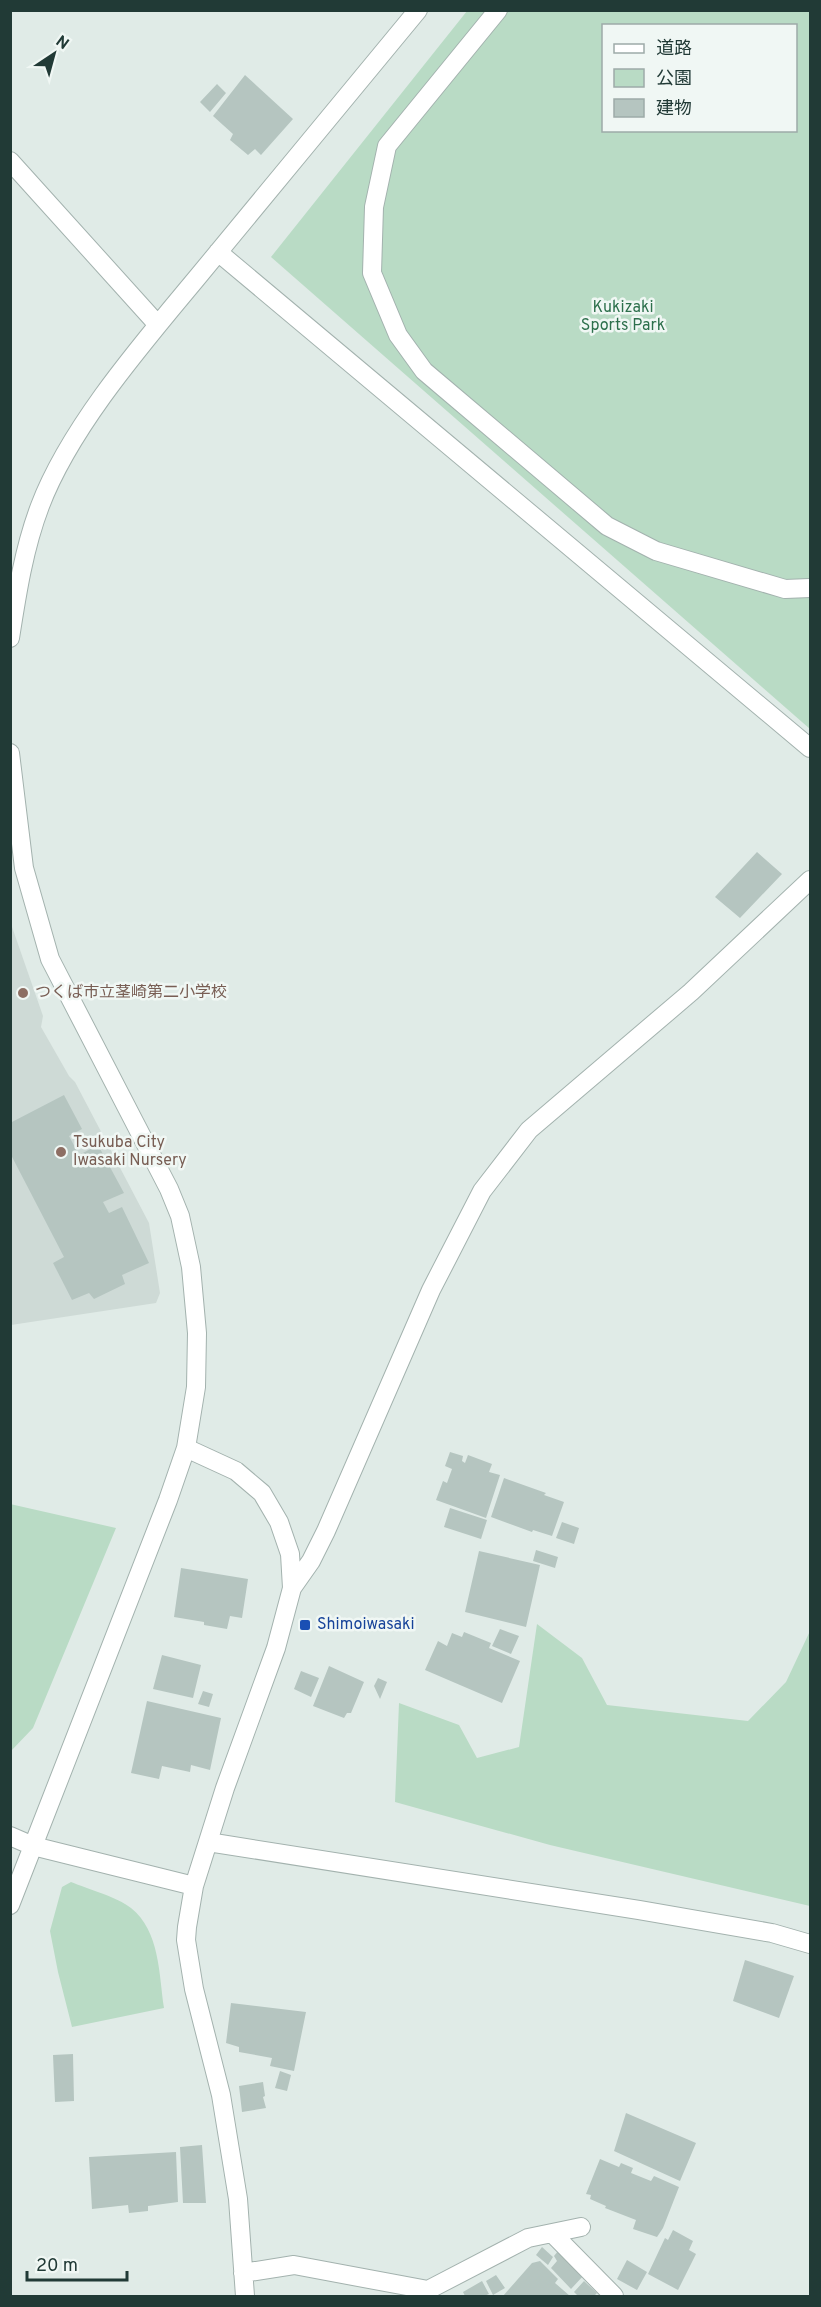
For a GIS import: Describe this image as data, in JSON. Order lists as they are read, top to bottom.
{
  "parks": ["Kukizaki Sports Park"],
  "places": {
    "other": ["つくば市立茎崎第二小学校", "Tsukuba City Iwasaki Nursery"],
    "transit": ["Shimoiwasaki"]
  },
  "legend": ["道路", "公園", "建物"],
  "scale_bar": "20 m",
  "north": "top right"
}
